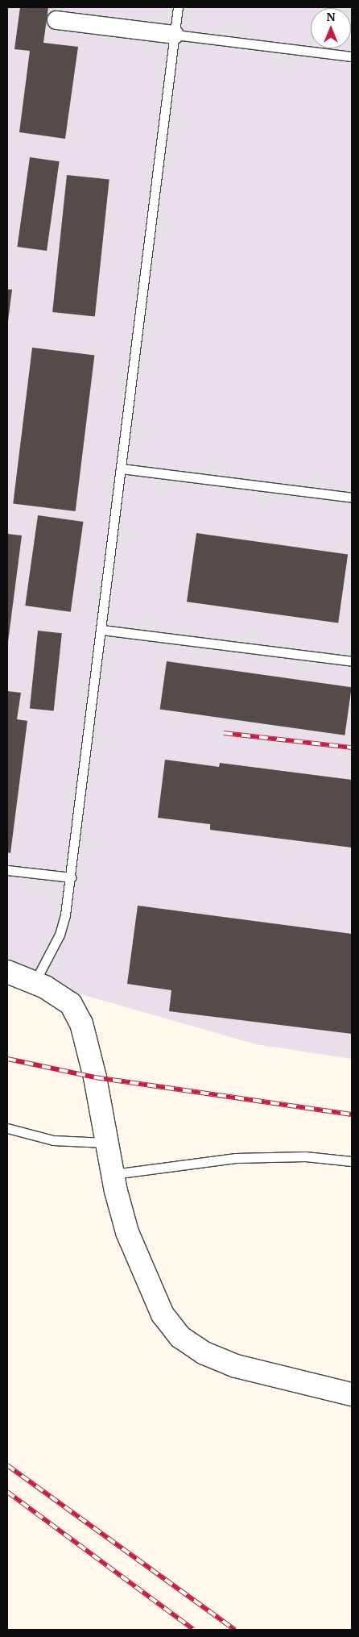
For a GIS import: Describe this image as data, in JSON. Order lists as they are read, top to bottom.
{
  "north": "top"
}
